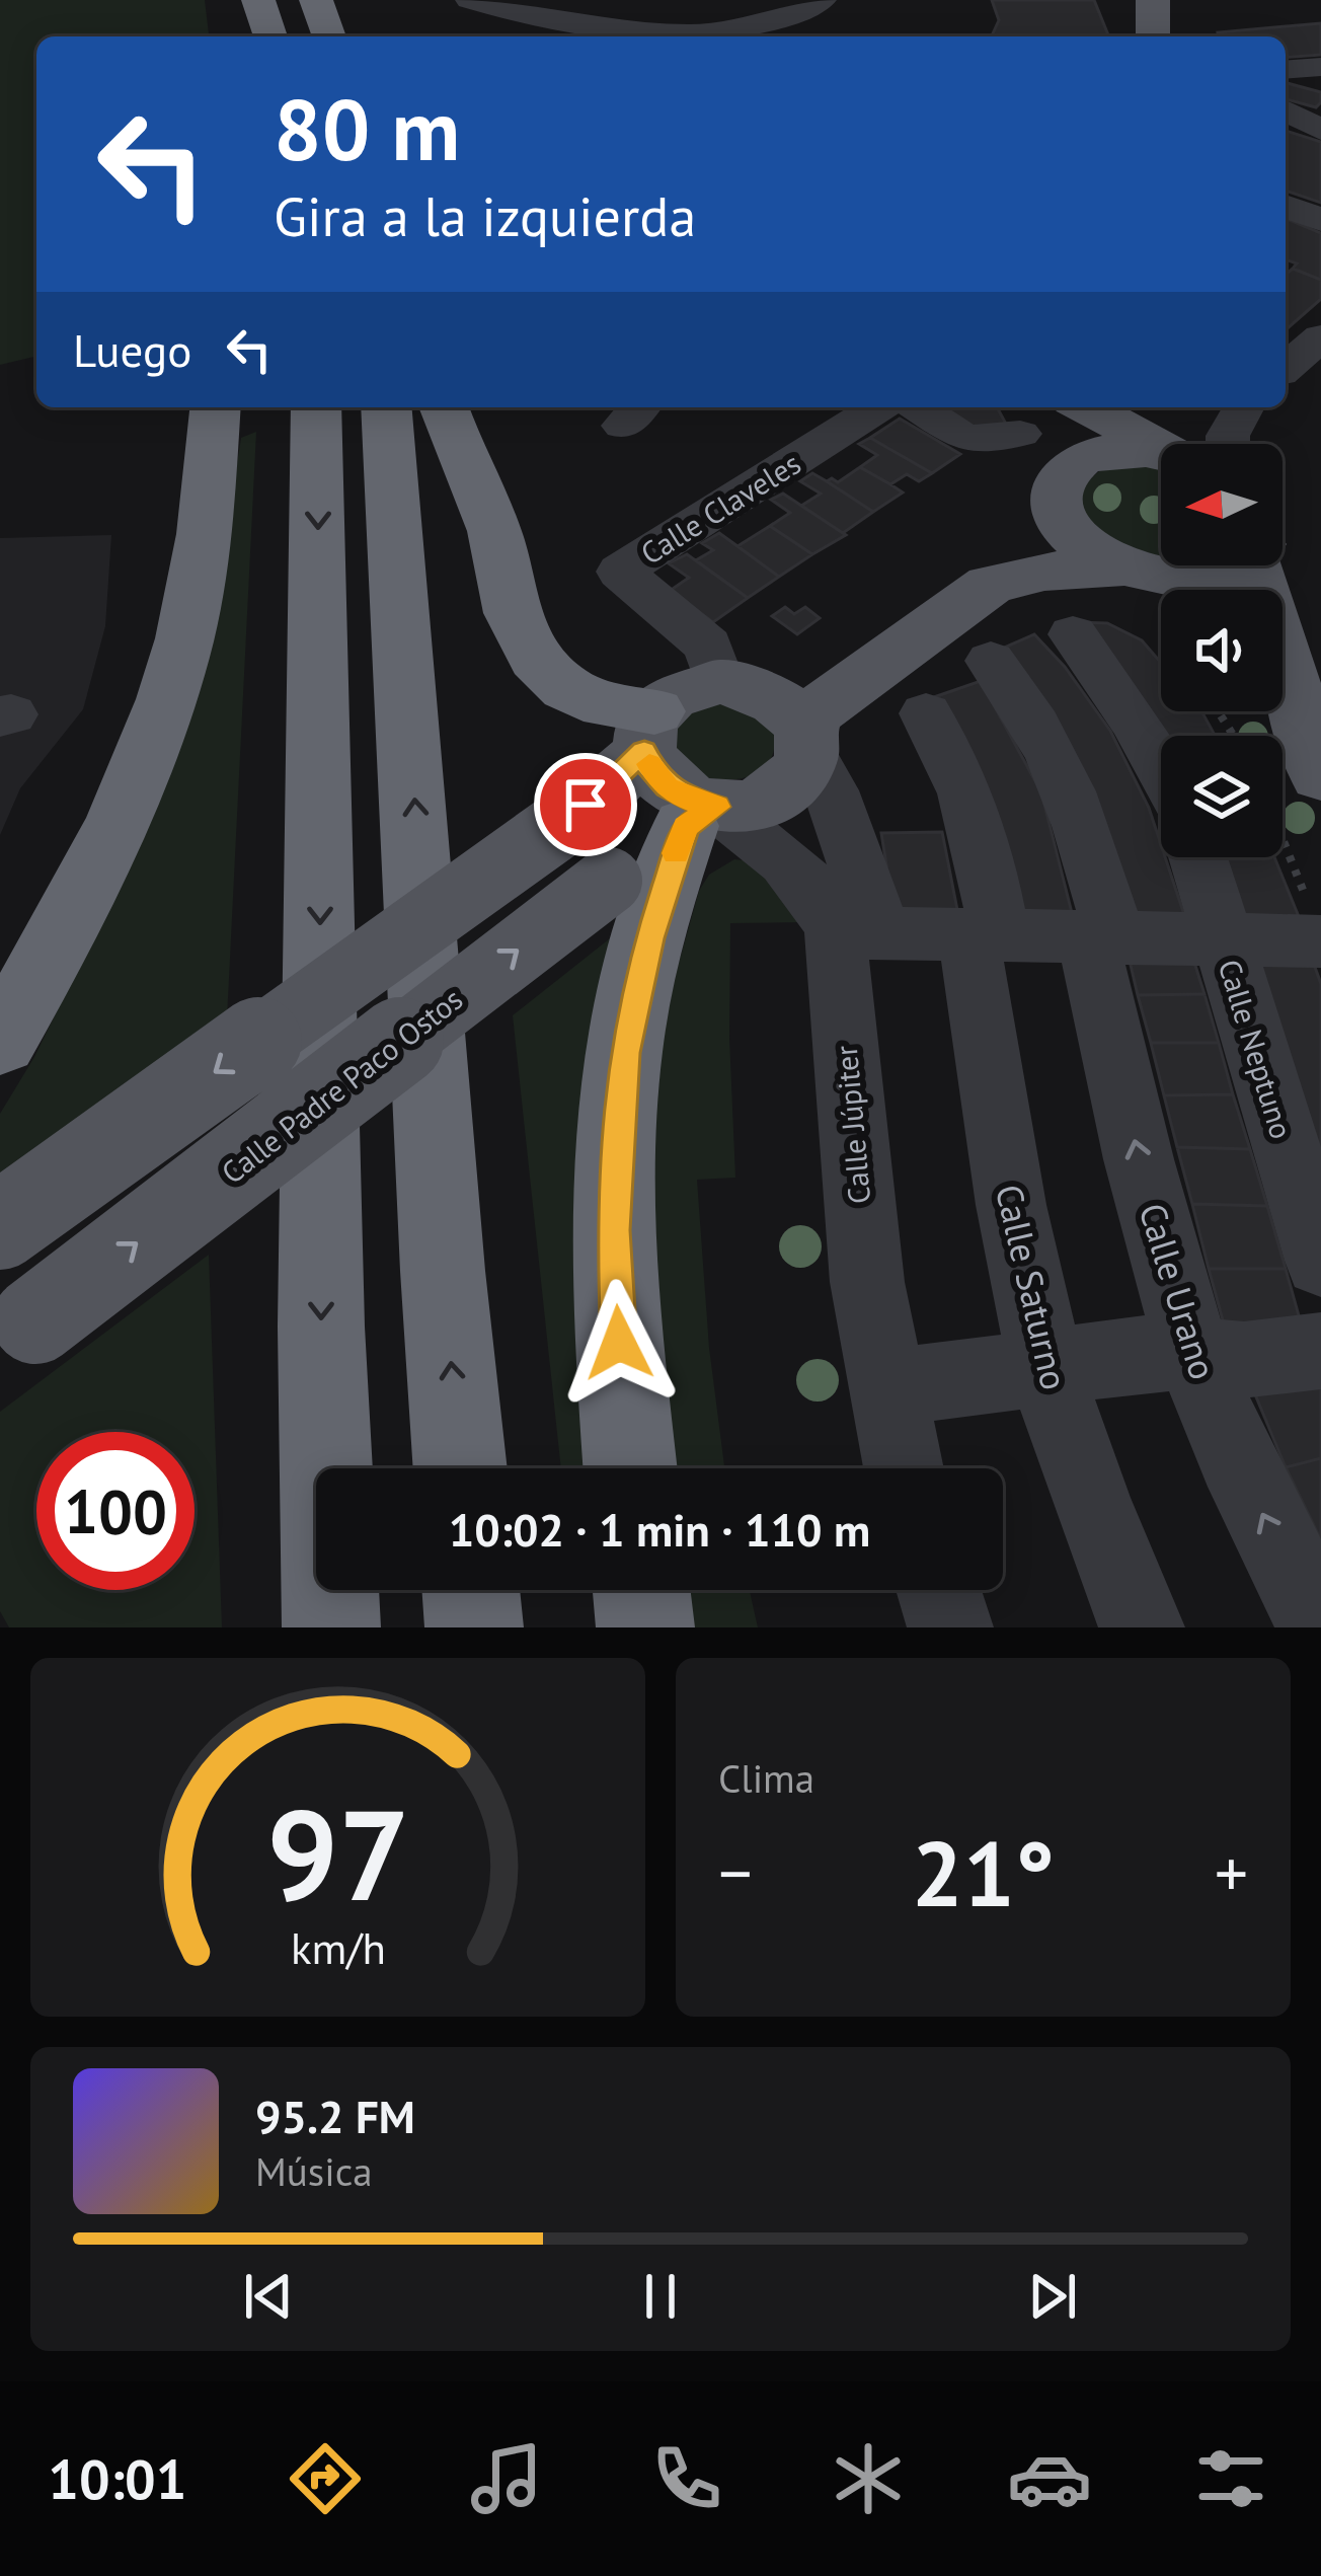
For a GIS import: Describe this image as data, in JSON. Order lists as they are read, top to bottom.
{
  "streets": {
    "main road": ["Calle Padre Paco Ostos"],
    "street": [
      "Calle Claveles",
      "Calle Neptuno",
      "Calle Júpiter",
      "Calle Saturno",
      "Calle Urano"
    ]
  },
  "crossings": [
    ["Calle Claveles", "Calle Padre Paco Ostos"],
    ["Calle Claveles", "Calle Júpiter"],
    ["Calle Padre Paco Ostos", "Calle Júpiter"]
  ],
  "one_way": ["Calle Urano"],
  "north": "left",
  "page": {
    "turn": ["80 m", "Gira a la izquierda"],
    "then": "Luego",
    "limit": "100",
    "trip": "10:02 · 1 min · 110 m",
    "tile": "Clima",
    "heat": ["−", "21°", "+"],
    "song": ["95.2 FM", "Música"],
    "tabs": "10:01",
    "gauge": ["97", "km/h"]
  }
}
